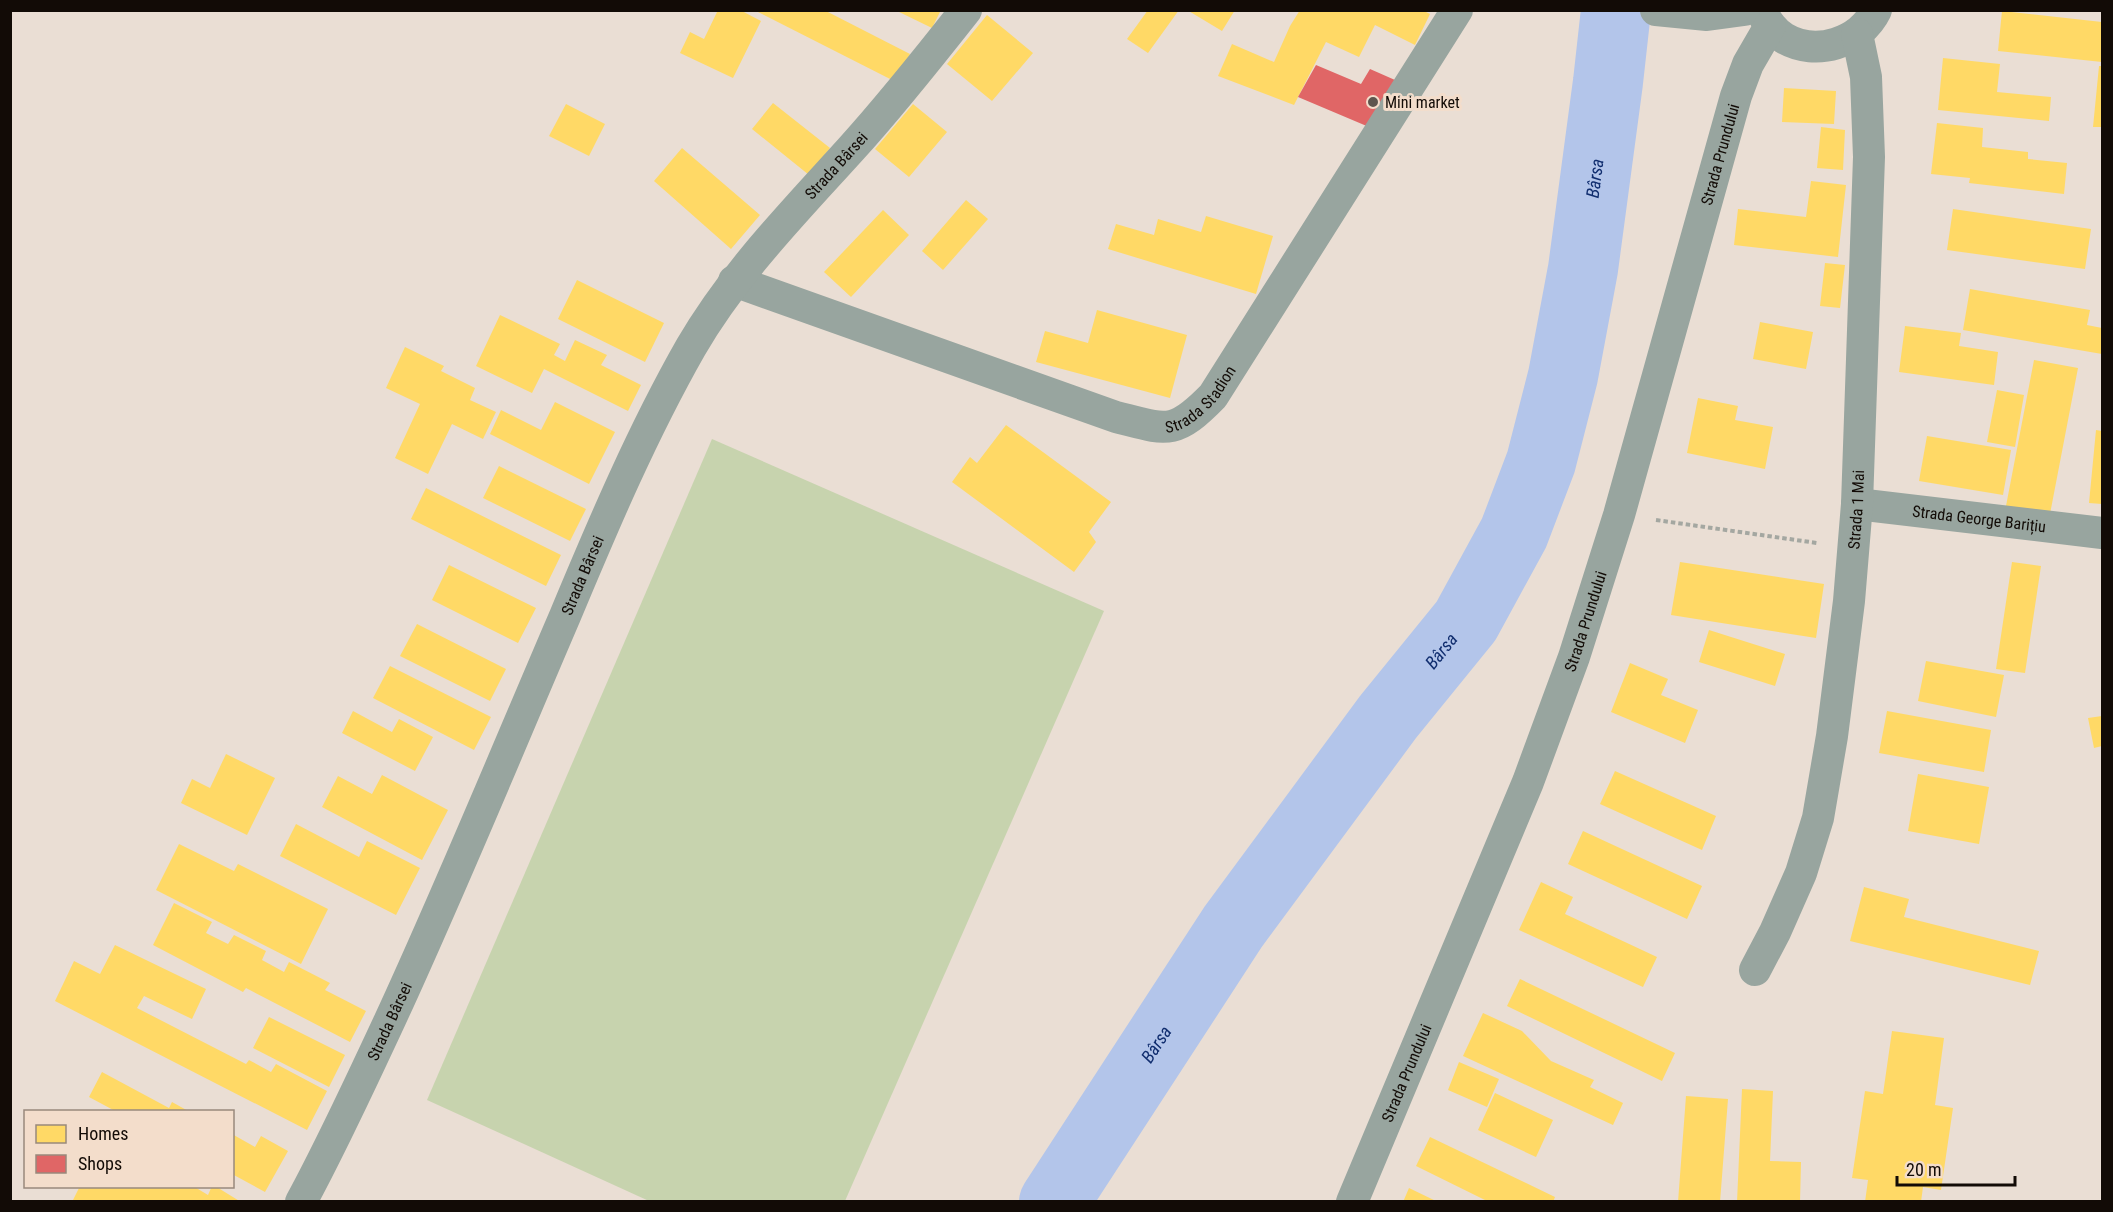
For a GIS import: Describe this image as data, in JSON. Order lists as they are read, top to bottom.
{
  "streets": {
    "street": [
      "Strada Prundului",
      "Strada Bârsei",
      "Strada Stadion",
      "Strada 1 Mai",
      "Strada George Barițiu"
    ]
  },
  "crossings": [
    ["Strada Bârsei", "Strada Stadion"],
    ["Strada 1 Mai", "Strada George Barițiu"]
  ],
  "water": ["Bârsa"],
  "places": ["Mini market"],
  "legend": ["Homes", "Shops"],
  "scale_bar": "20 m"
}
